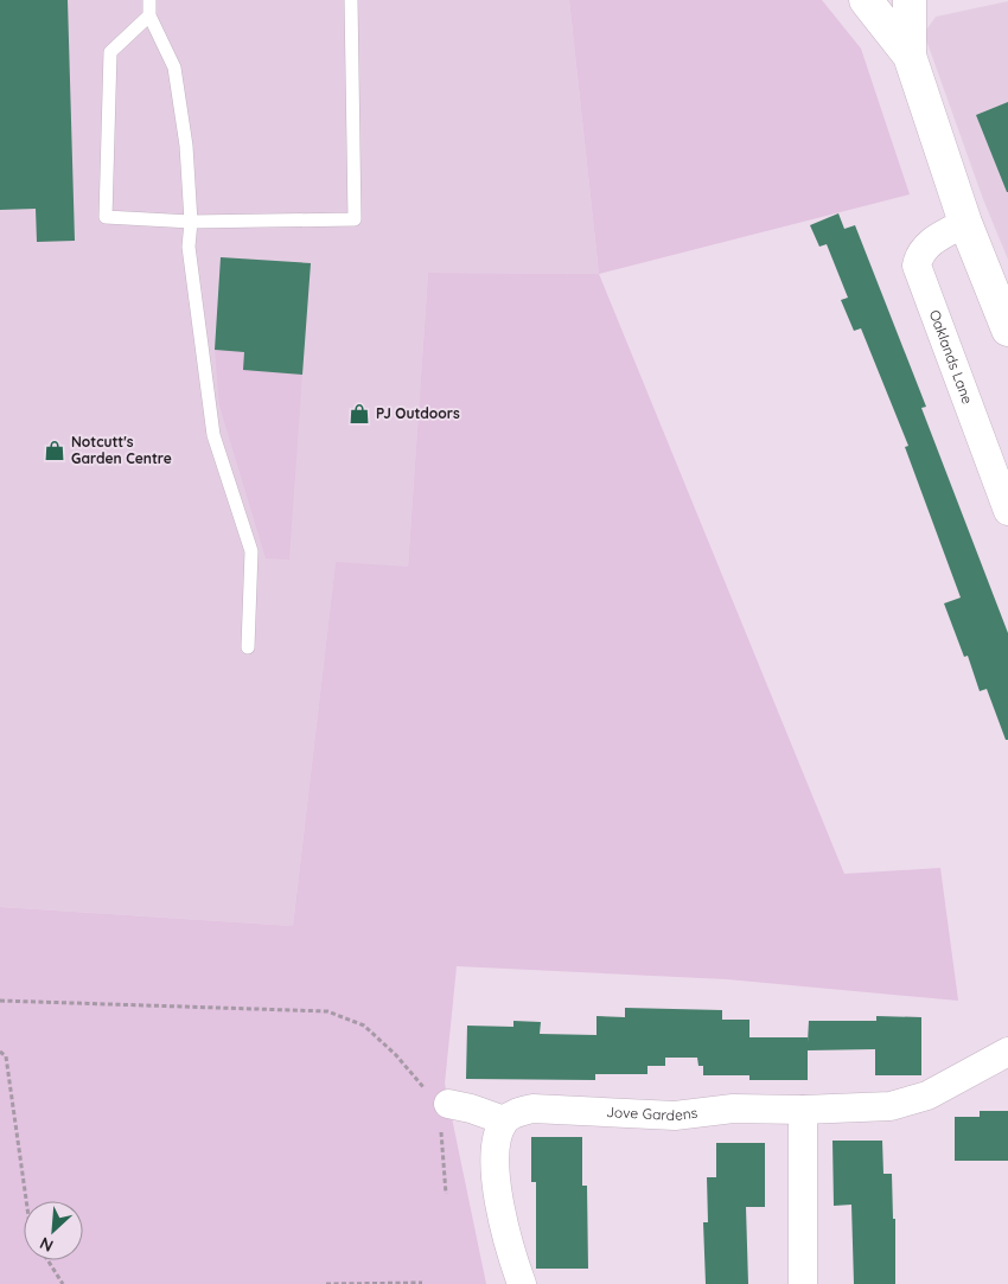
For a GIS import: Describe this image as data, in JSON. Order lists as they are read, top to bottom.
{
  "streets": {
    "street": ["Oaklands Lane", "Jove Gardens"]
  },
  "places": {
    "shop": ["PJ Outdoors", "Notcutt's Garden Centre"]
  },
  "north": "bottom left"
}
